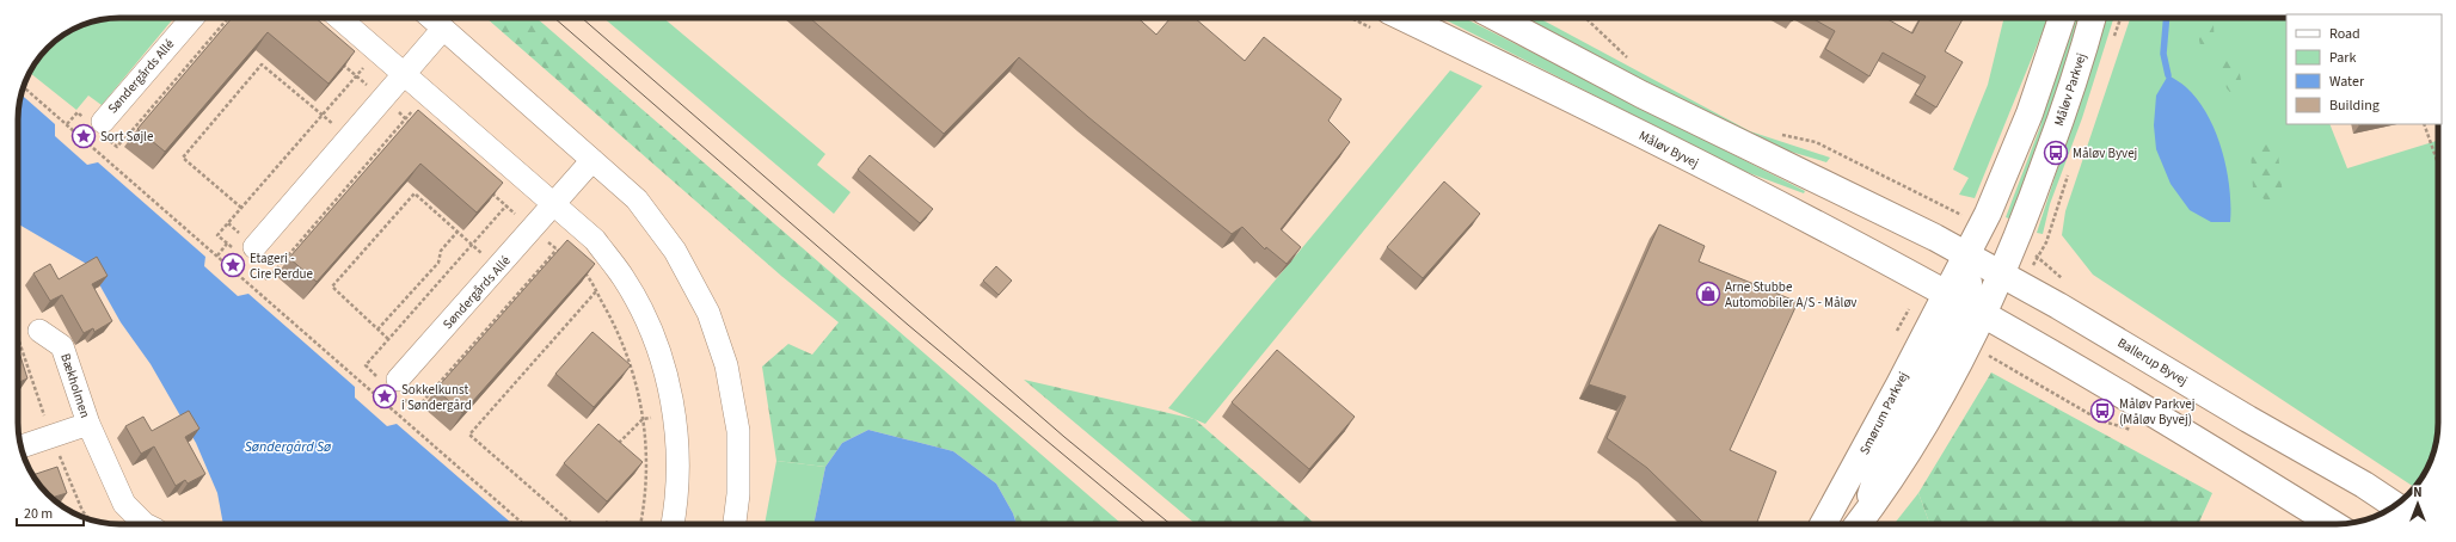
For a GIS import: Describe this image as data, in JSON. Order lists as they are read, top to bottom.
{
  "streets": {
    "main road": [
      "Måløv Parkvej",
      "Måløv Byvej",
      "Ballerup Byvej",
      "Smørum Parkvej"
    ],
    "street": ["Søndergårds Allé", "Bækholmen"]
  },
  "crossings": [
    ["Måløv Parkvej", "Måløv Byvej"],
    ["Måløv Parkvej", "Ballerup Byvej"],
    ["Måløv Parkvej", "Smørum Parkvej"],
    ["Måløv Byvej", "Smørum Parkvej"]
  ],
  "water": ["Søndergård Sø"],
  "places": {
    "place": ["Sort Søjle", "Etageri - Cire Perdue", "Sokkelkunst i Søndergård"],
    "bus stop": ["Måløv Byvej", "Måløv Parkvej (Måløv Byvej)"],
    "shop": ["Arne Stubbe Automobiler A/S - Måløv"]
  },
  "legend": [
    "Road",
    "Park",
    "Water",
    "Building"
  ],
  "scale_bar": "20 m",
  "north": "top"
}
